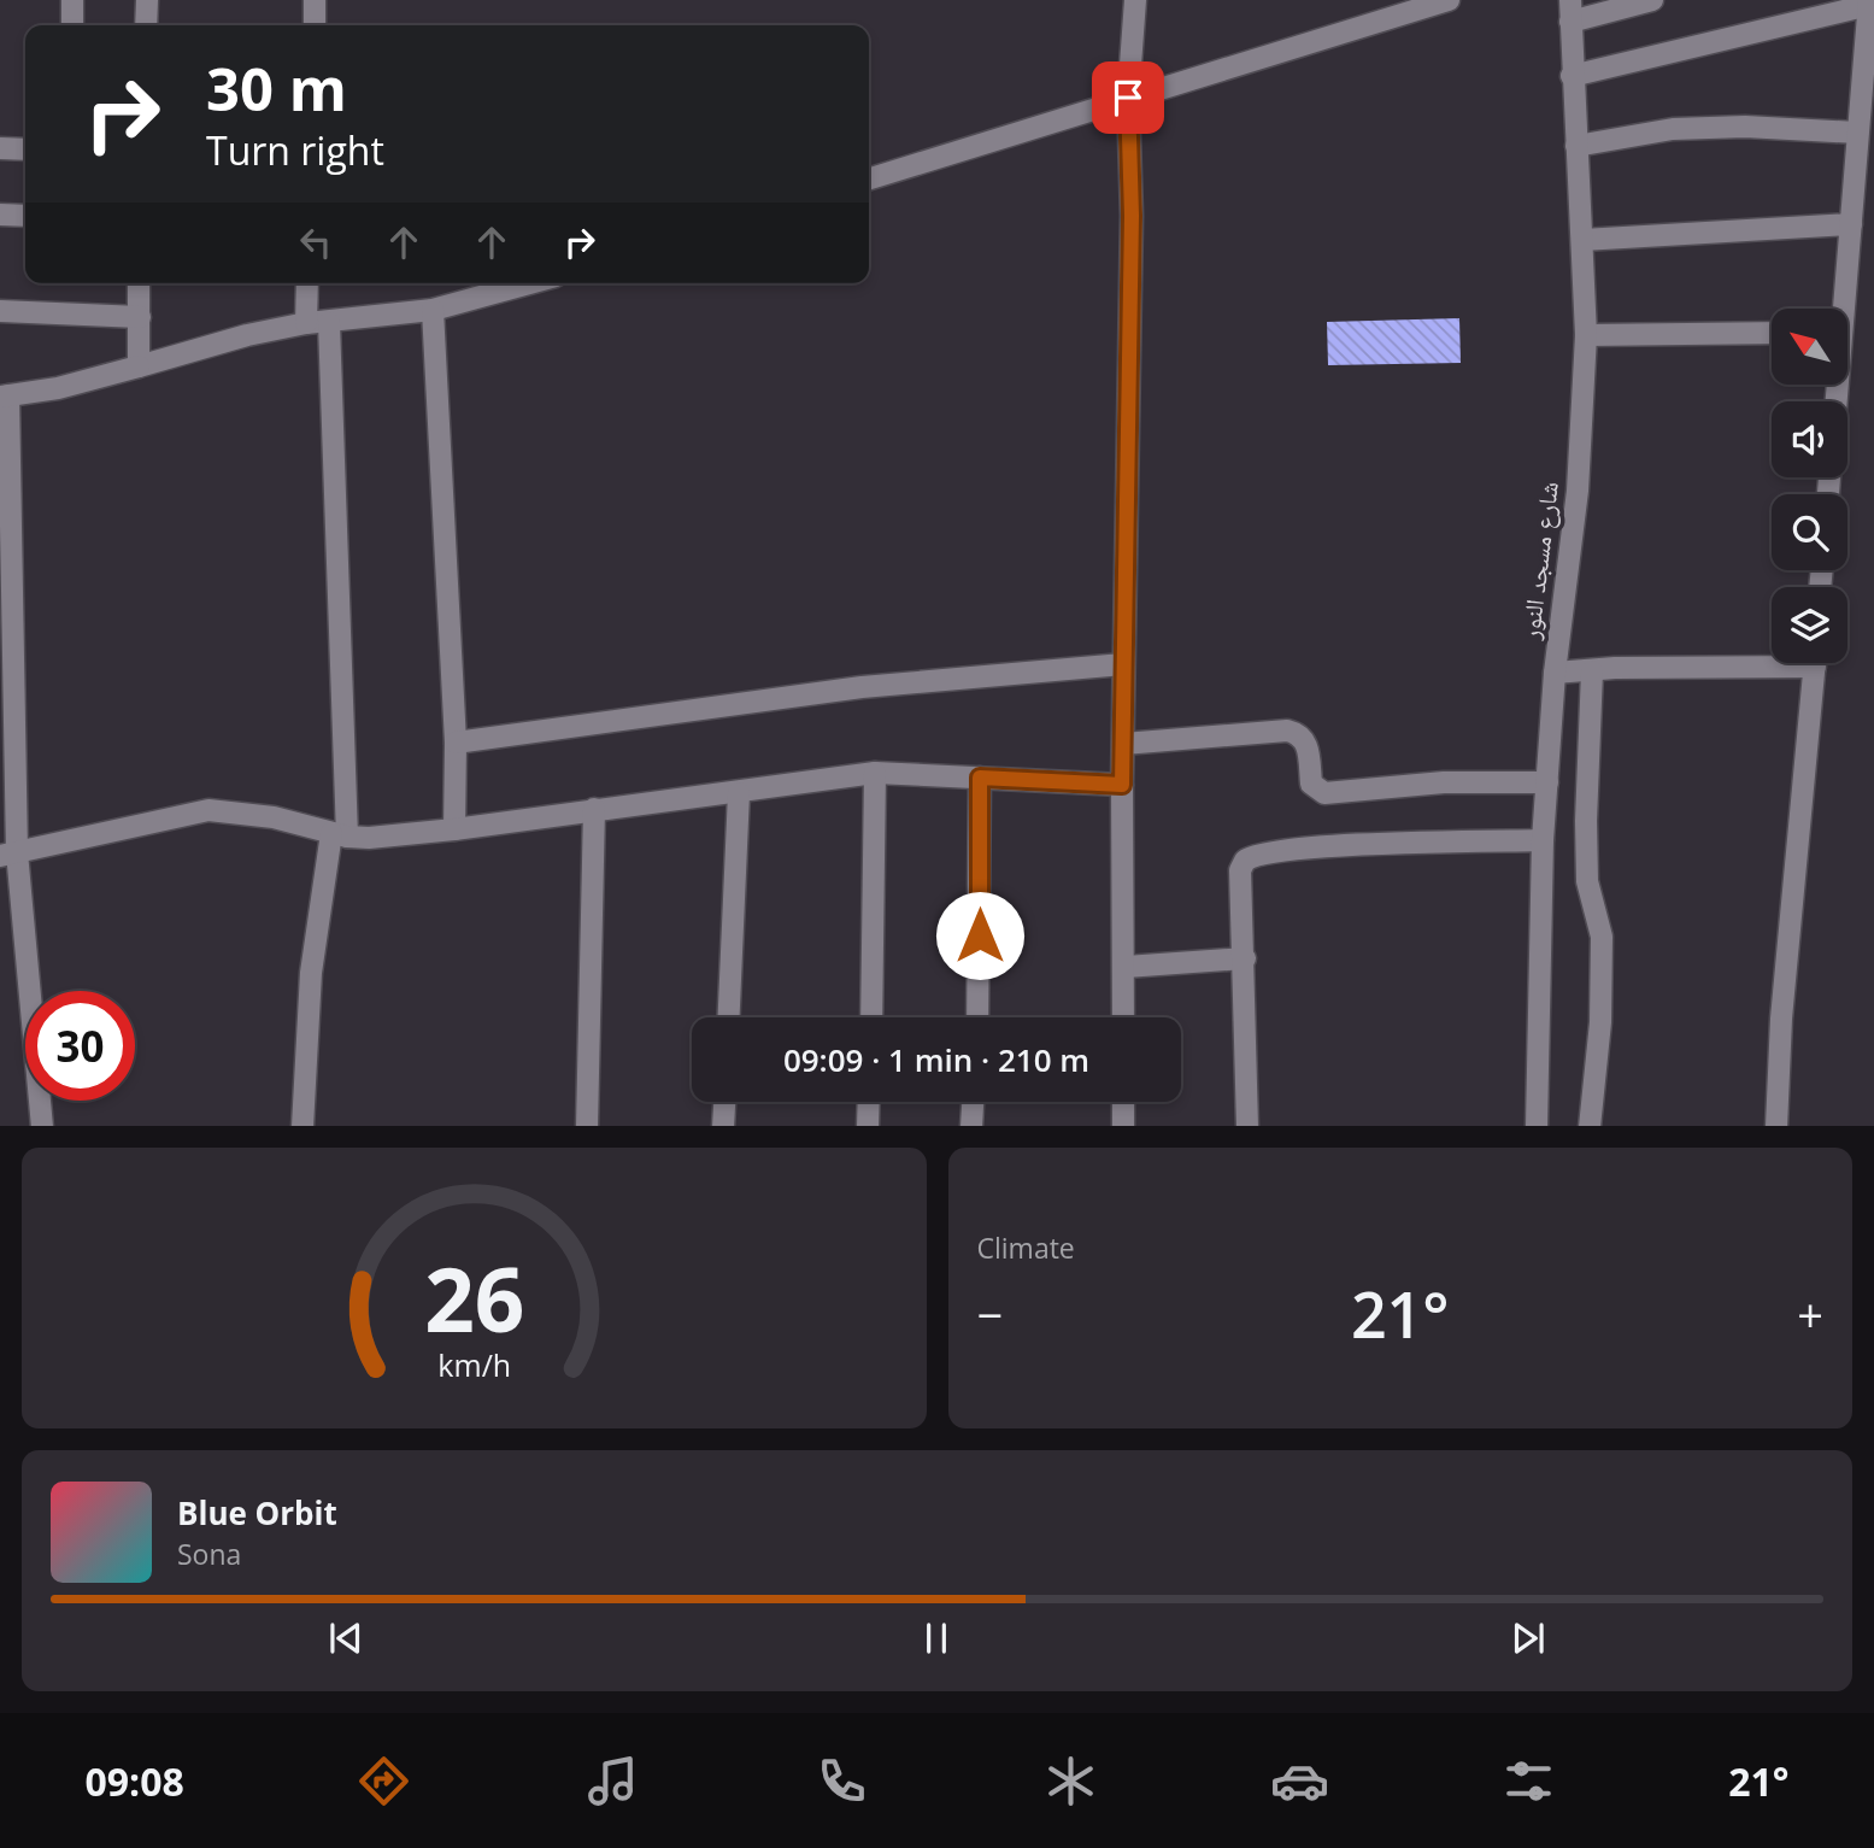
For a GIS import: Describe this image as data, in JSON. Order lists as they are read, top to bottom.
{
  "streets": {
    "street": ["شارع مسجد النور"]
  },
  "north": "top left",
  "page": {
    "turn": ["30 m", "Turn right"],
    "limit": "30",
    "trip": "09:09 · 1 min · 210 m",
    "tile": "Climate",
    "heat": ["−", "21°", "+"],
    "song": ["Blue Orbit", "Sona"],
    "tabs": ["09:08", "21°"],
    "gauge": ["26", "km/h"]
  }
}
